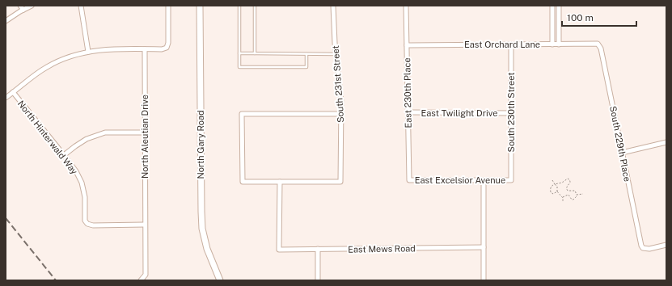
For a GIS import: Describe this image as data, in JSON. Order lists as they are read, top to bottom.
{
  "streets": {
    "main road": ["North Gary Road"],
    "street": [
      "East Orchard Lane",
      "South 231st Street",
      "East 230th Place",
      "South 230th Street",
      "East Twilight Drive",
      "North Aleutian Drive",
      "North Hinterwald Way",
      "South 229th Place",
      "East Excelsior Avenue",
      "East Mews Road"
    ]
  },
  "crossings": [
    ["East Orchard Lane", "East 230th Place"],
    ["East Orchard Lane", "South 230th Street"],
    ["East Orchard Lane", "South 229th Place"],
    ["South 231st Street", "East Mews Road"],
    ["East 230th Place", "East Twilight Drive"],
    ["East 230th Place", "East Excelsior Avenue"],
    ["South 230th Street", "East Twilight Drive"],
    ["South 230th Street", "East Excelsior Avenue"],
    ["North Aleutian Drive", "North Hinterwald Way"]
  ],
  "scale_bar": "100 m"
}
